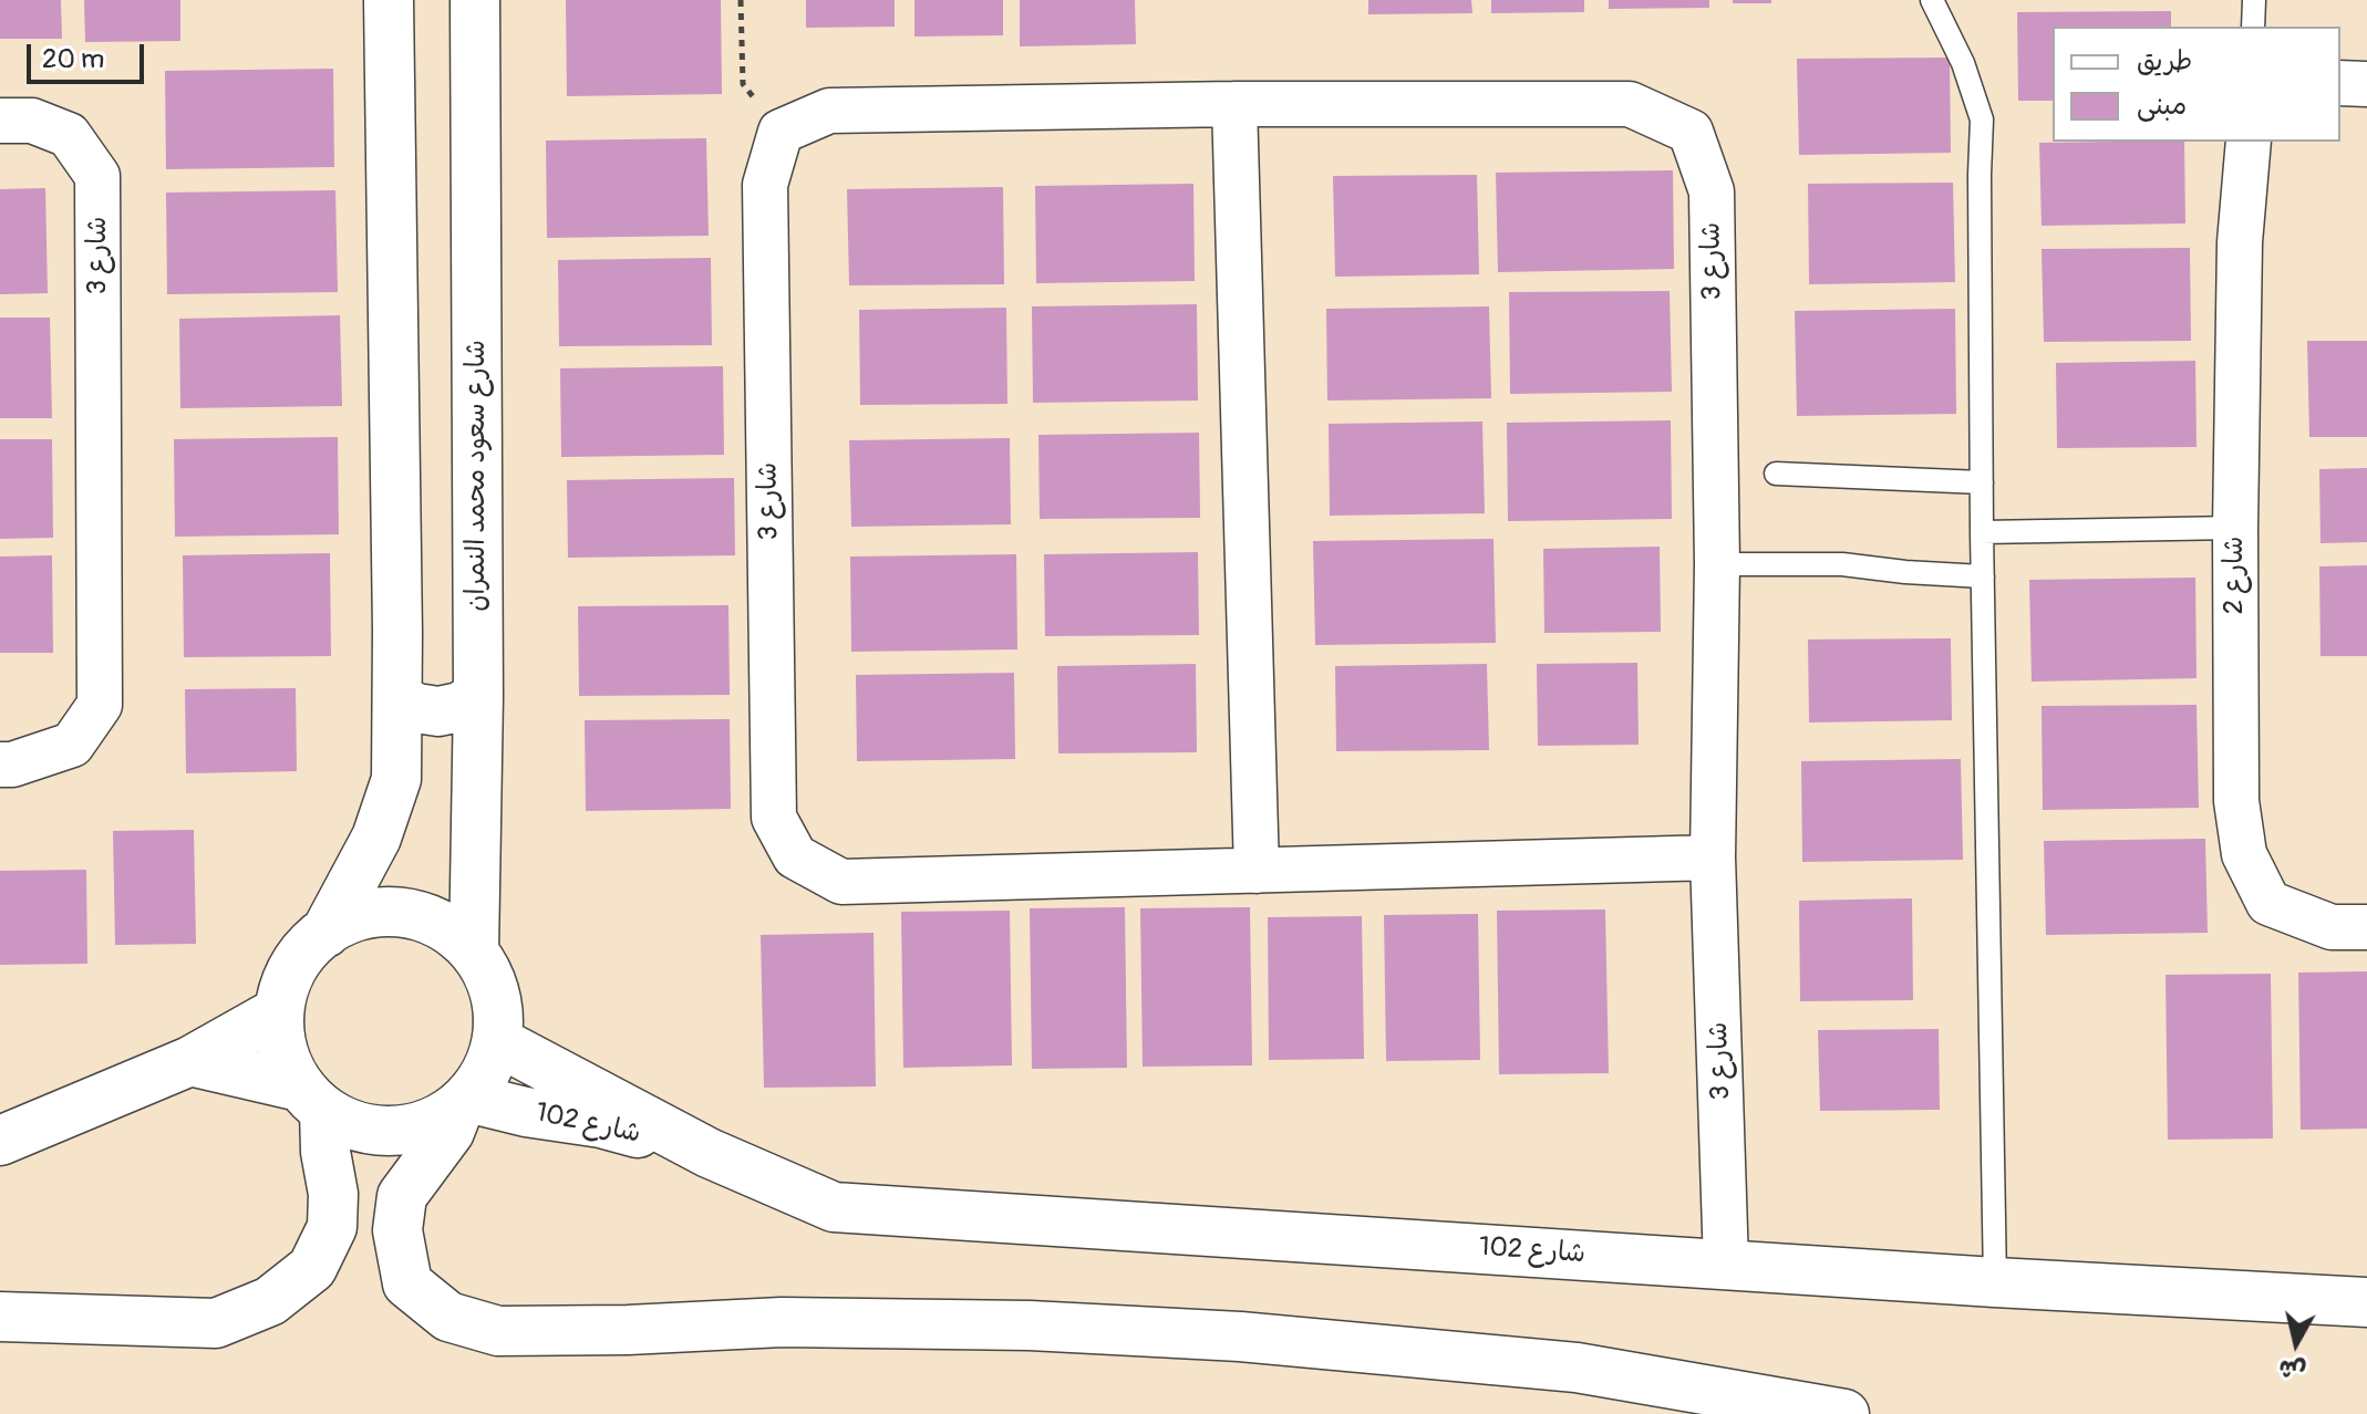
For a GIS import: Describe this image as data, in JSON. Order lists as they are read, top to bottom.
{
  "streets": {
    "main road": ["شارع سعود محمد النمران", "شارع 102"],
    "street": ["شارع 3", "شارع 2"]
  },
  "crossings": [
    ["شارع 3", "شارع 102"],
    ["شارع سعود محمد النمران", "شارع 102"]
  ],
  "legend": ["طريق", "مبنى"],
  "scale_bar": "20 m",
  "north": "bottom"
}
